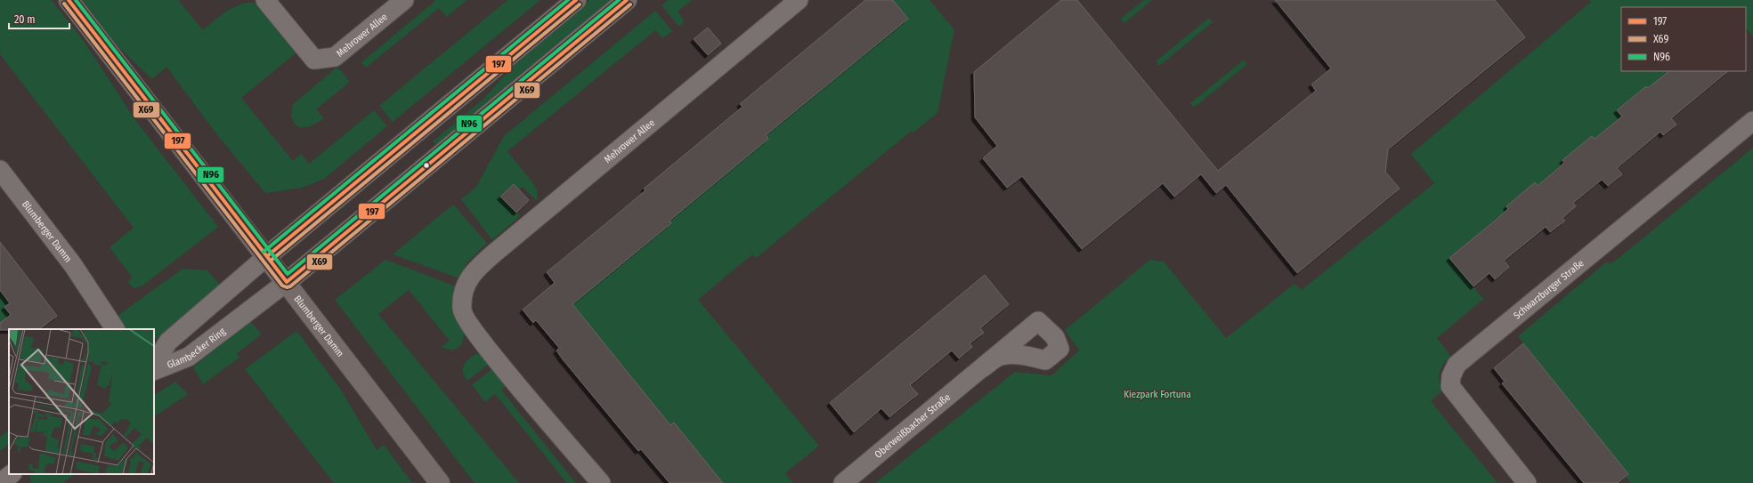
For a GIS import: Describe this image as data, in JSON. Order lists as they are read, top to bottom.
{
  "streets": {
    "main road": ["Blumberger Damm"],
    "street": [
      "Mehrower Allee",
      "Schwarzburger Straße",
      "Glambecker Ring",
      "Oberweißbacher Straße"
    ]
  },
  "crossings": [
    ["Blumberger Damm", "Glambecker Ring"]
  ],
  "parks": ["Kiezpark Fortuna"],
  "lines": ["transit line 197", "transit line N96", "transit line X69"],
  "legend": ["197", "X69", "N96"],
  "scale_bar": "20 m"
}
